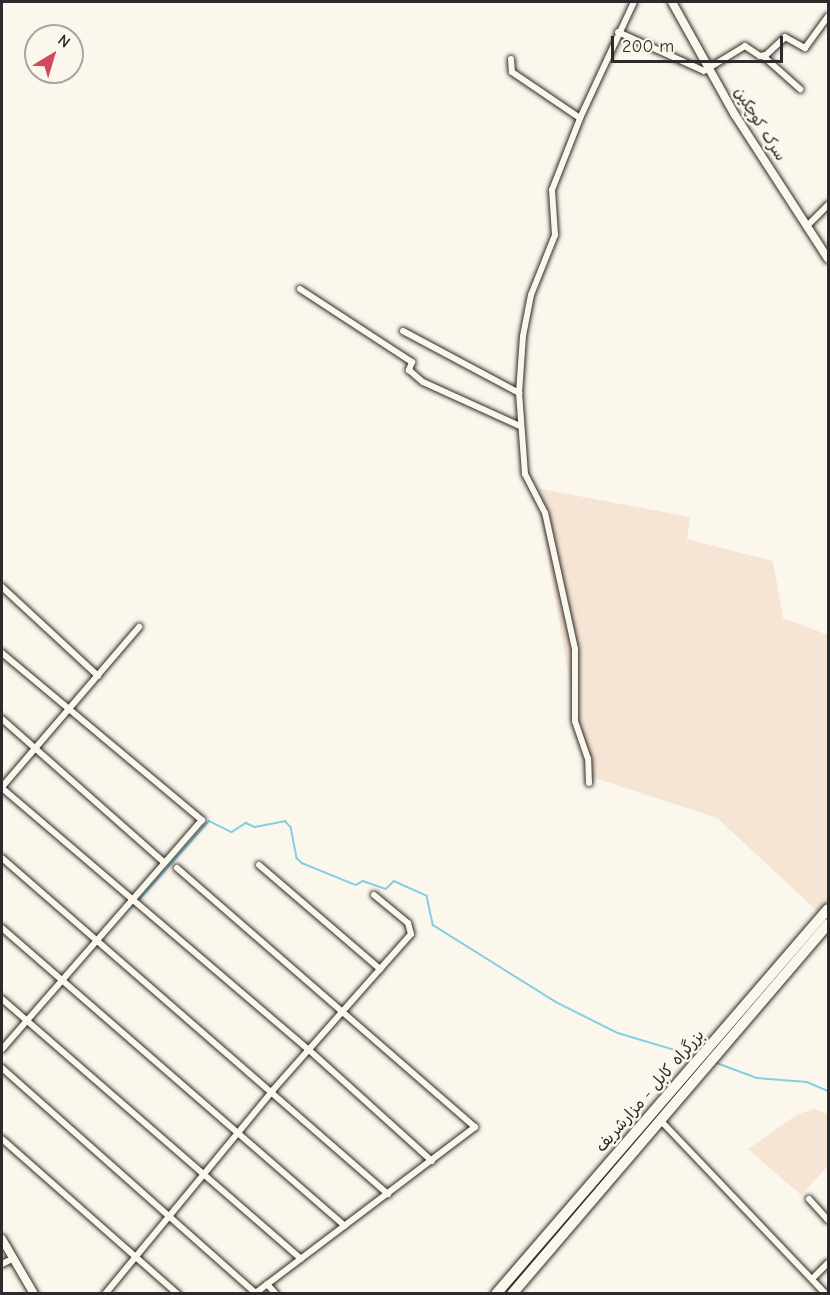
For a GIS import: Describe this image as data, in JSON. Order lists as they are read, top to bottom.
{
  "streets": {
    "highway": ["بزرگراه کابل - مزارشریف"],
    "main road": ["سرک کوچکین"]
  },
  "scale_bar": "200 m",
  "north": "top right"
}
